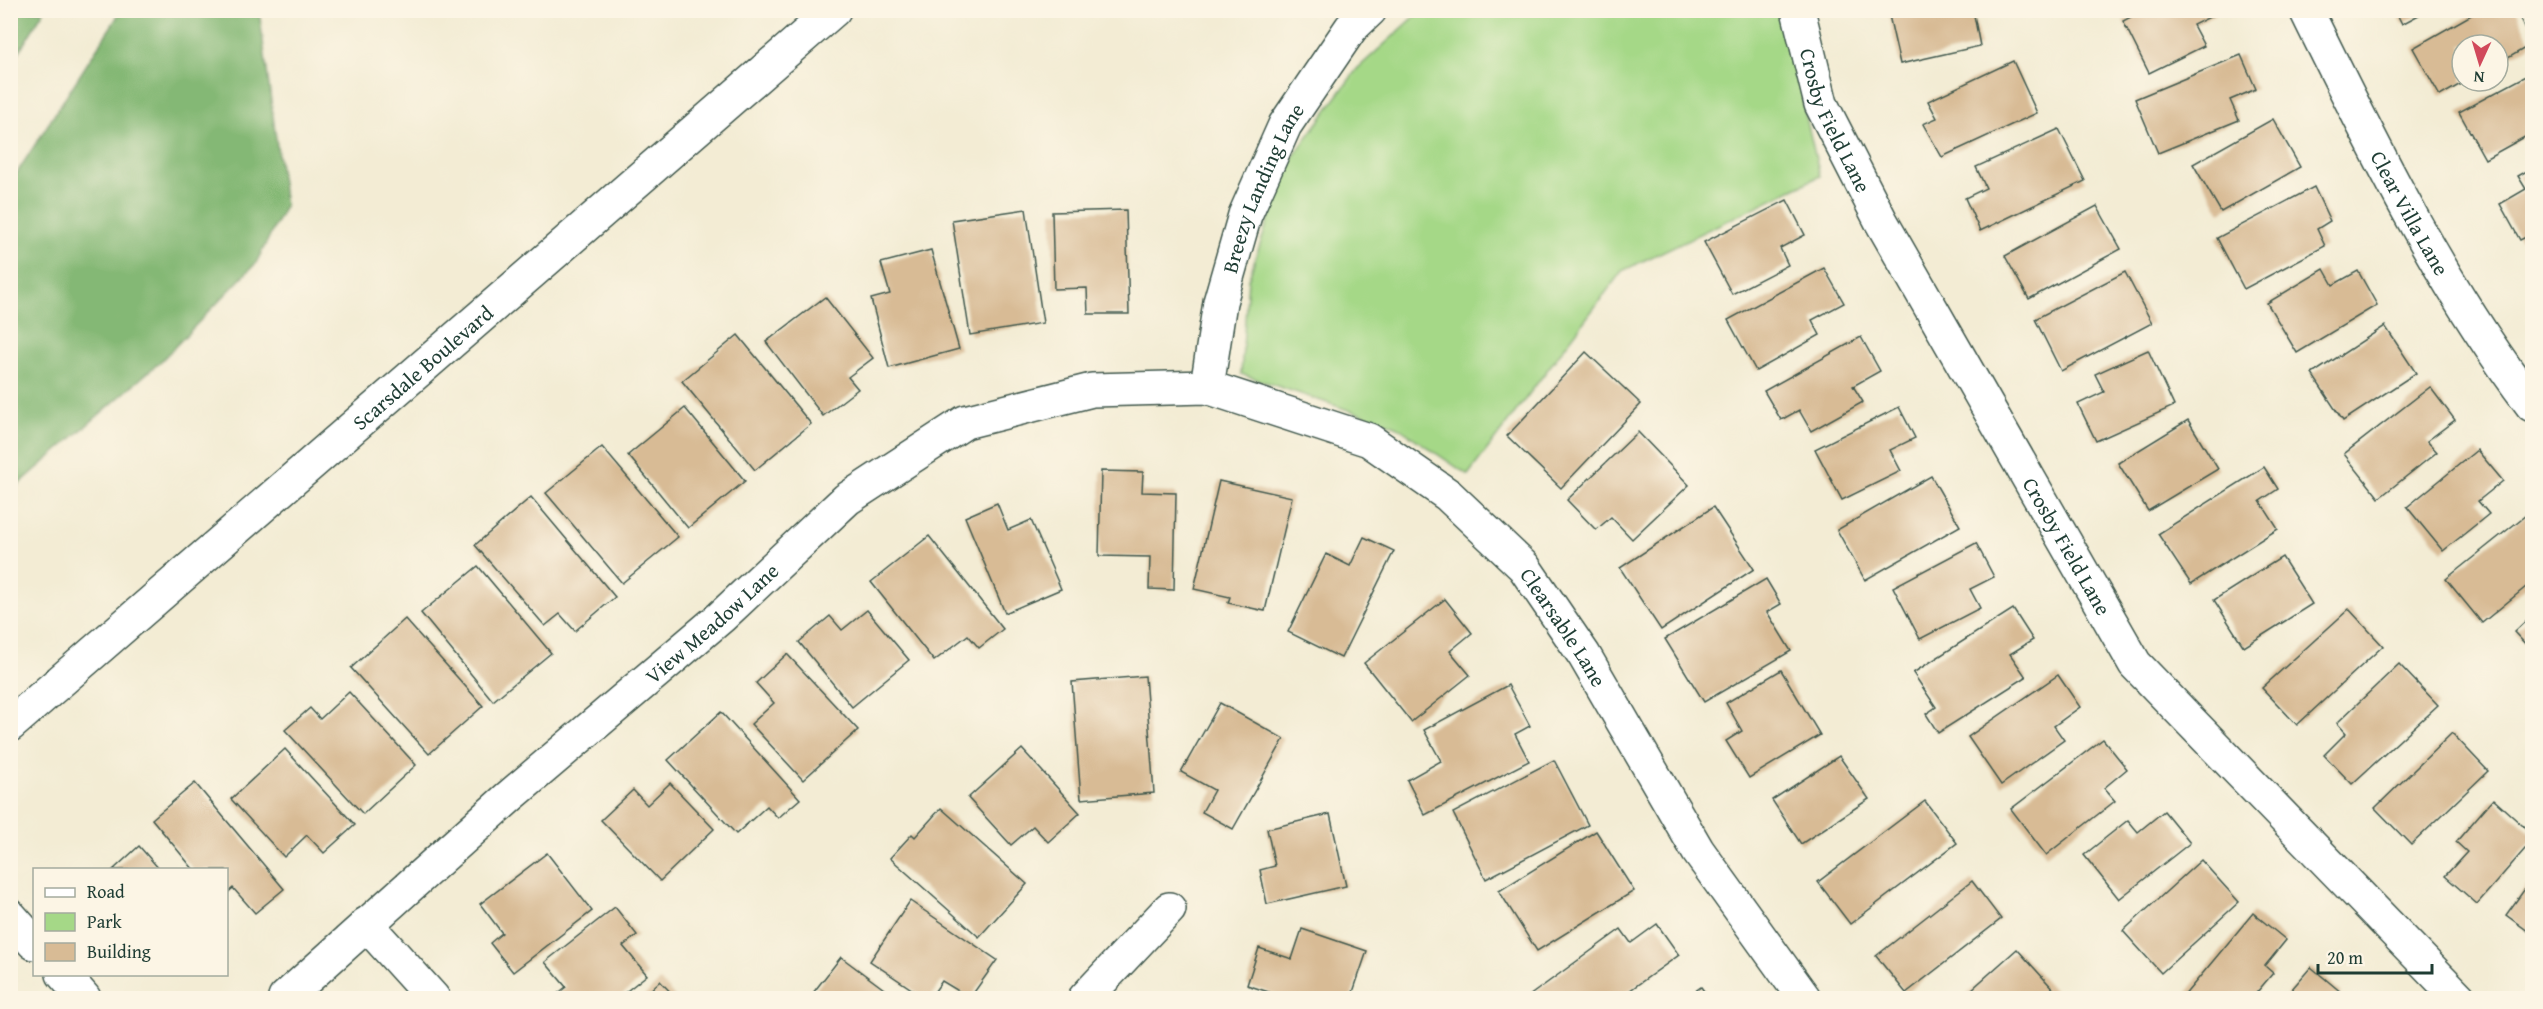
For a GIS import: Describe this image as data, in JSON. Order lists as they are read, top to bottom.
{
  "streets": {
    "street": [
      "Crosby Field Lane",
      "Breezy Landing Lane",
      "Clear Villa Lane",
      "Scarsdale Boulevard",
      "View Meadow Lane",
      "Clearsable Lane"
    ]
  },
  "crossings": [
    ["Breezy Landing Lane", "View Meadow Lane"],
    ["Breezy Landing Lane", "Clearsable Lane"],
    ["View Meadow Lane", "Clearsable Lane"]
  ],
  "legend": ["Road", "Park", "Building"],
  "scale_bar": "20 m",
  "north": "bottom"
}
